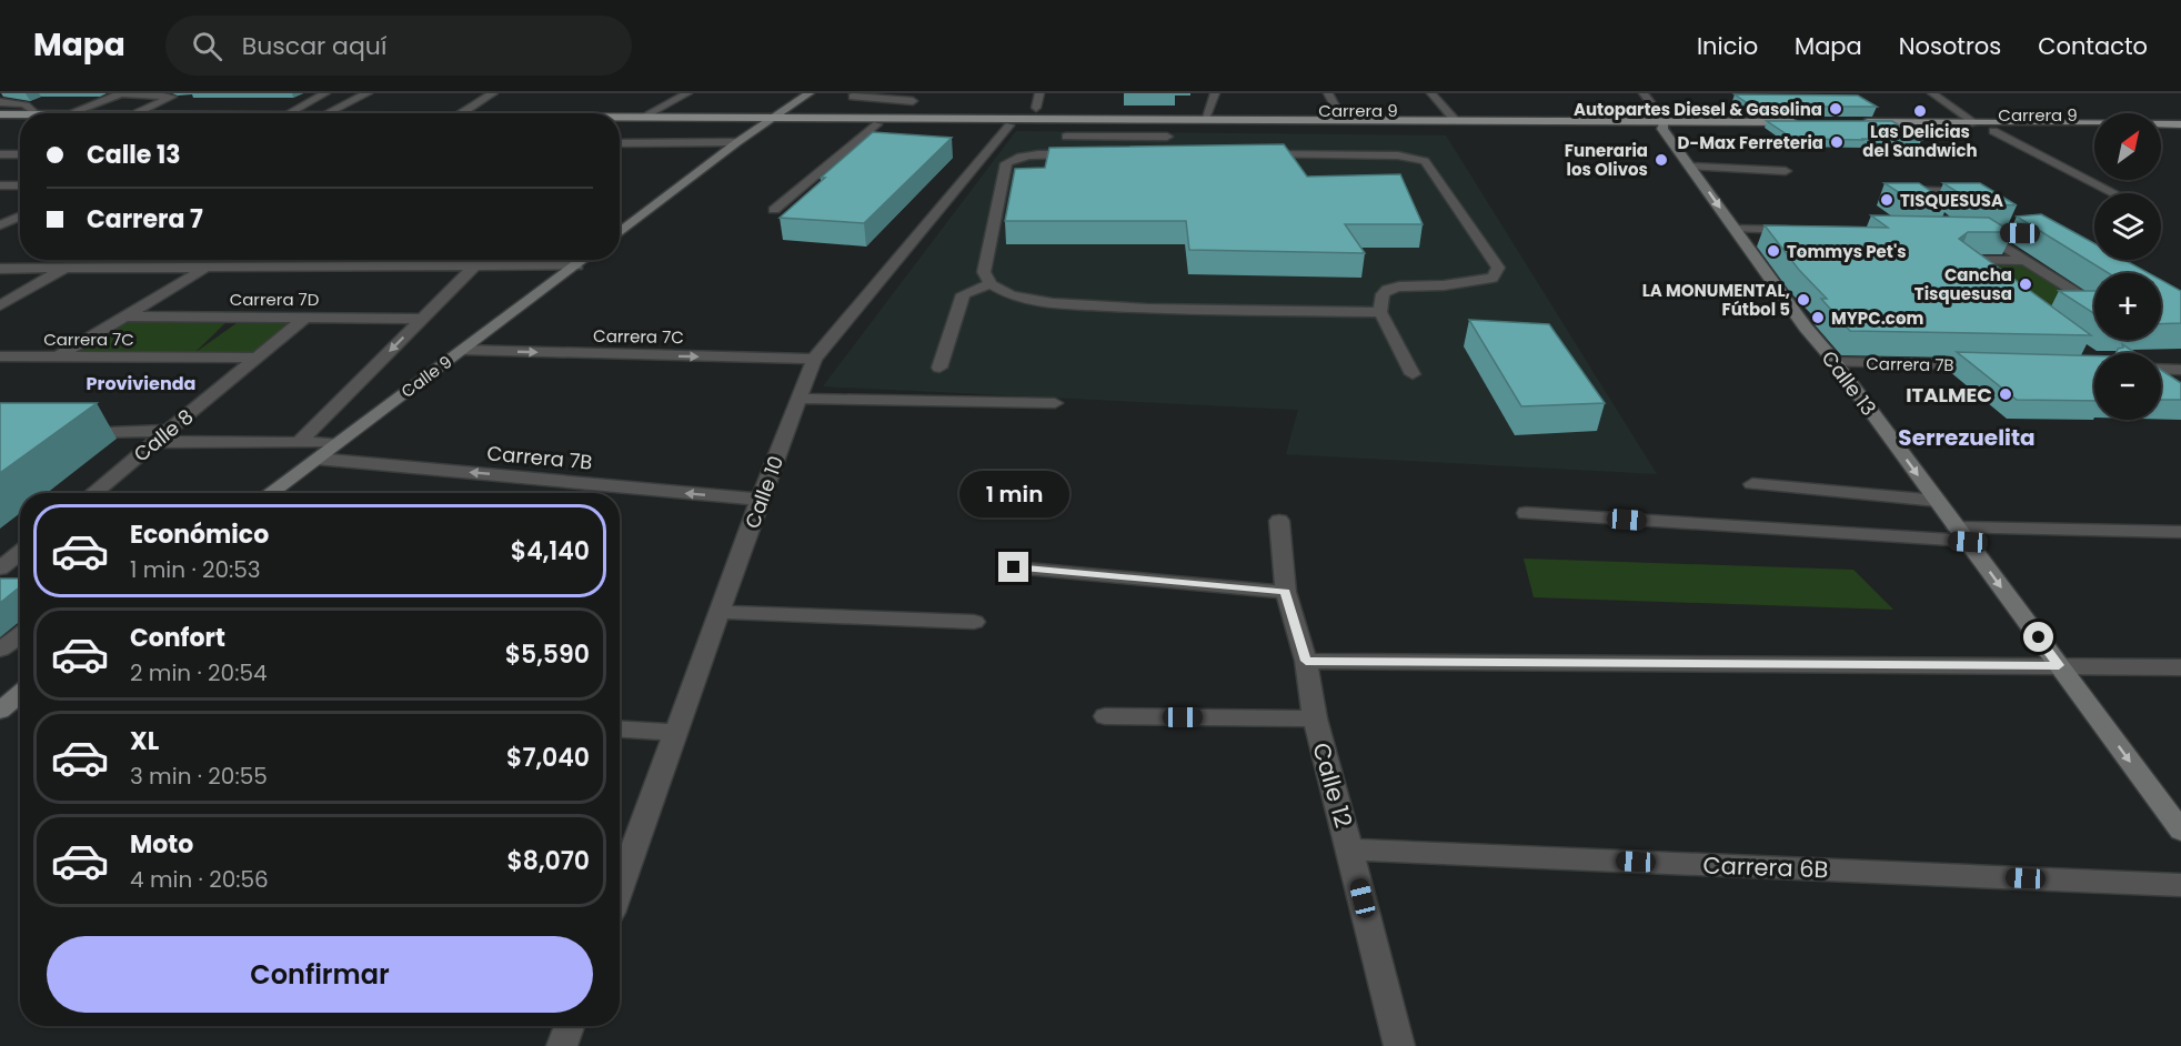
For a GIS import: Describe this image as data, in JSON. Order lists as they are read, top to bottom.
{
  "streets": {
    "main road": ["Carrera 9", "Calle 9", "Calle 13"],
    "street": [
      "Carrera 7D",
      "Carrera 7C",
      "Carrera 7B",
      "Calle 8",
      "Calle 10",
      "Calle 12",
      "Carrera 6B"
    ]
  },
  "crossings": [
    ["Carrera 9", "Calle 13"],
    ["Carrera 9", "Calle 10"],
    ["Carrera 7D", "Calle 8"],
    ["Carrera 7C", "Calle 9"],
    ["Carrera 7C", "Calle 8"],
    ["Carrera 7C", "Calle 10"],
    ["Carrera 7B", "Calle 9"],
    ["Carrera 7B", "Calle 13"],
    ["Carrera 7B", "Calle 10"],
    ["Calle 12", "Carrera 6B"]
  ],
  "one_way": ["Carrera 7B", "Calle 13"],
  "districts": ["Provivienda", "Serrezuelita"],
  "places": [
    "Autopartes Diesel & Gasolina",
    "Las Delicias del Sandwich",
    "D-Max Ferreteria",
    "Funeraria los Olivos",
    "TISQUESUSA",
    "Tommys Pet's",
    "Cancha Tisquesusa",
    "LA MONUMENTAL, Fútbol 5",
    "MYPC.com",
    "ITALMEC"
  ],
  "north": "top right",
  "page": {
    "header": "Mapa",
    "search": "Buscar aquí",
    "nav": [
      "Inicio",
      "Mapa",
      "Nosotros",
      "Contacto"
    ],
    "map_buttons": ["+", "−"],
    "banner": ["Calle 13", "Carrera 7"],
    "bubble": "1 min",
    "list": [
      {
        "name": "Económico",
        "note": "1 min · 20:53",
        "value": "$4,140"
      },
      {
        "name": "Confort",
        "note": "2 min · 20:54",
        "value": "$5,590"
      },
      {
        "name": "XL",
        "note": "3 min · 20:55",
        "value": "$7,040"
      },
      {
        "name": "Moto",
        "note": "4 min · 20:56",
        "value": "$8,070"
      }
    ],
    "buttons": "Confirmar"
  }
}
